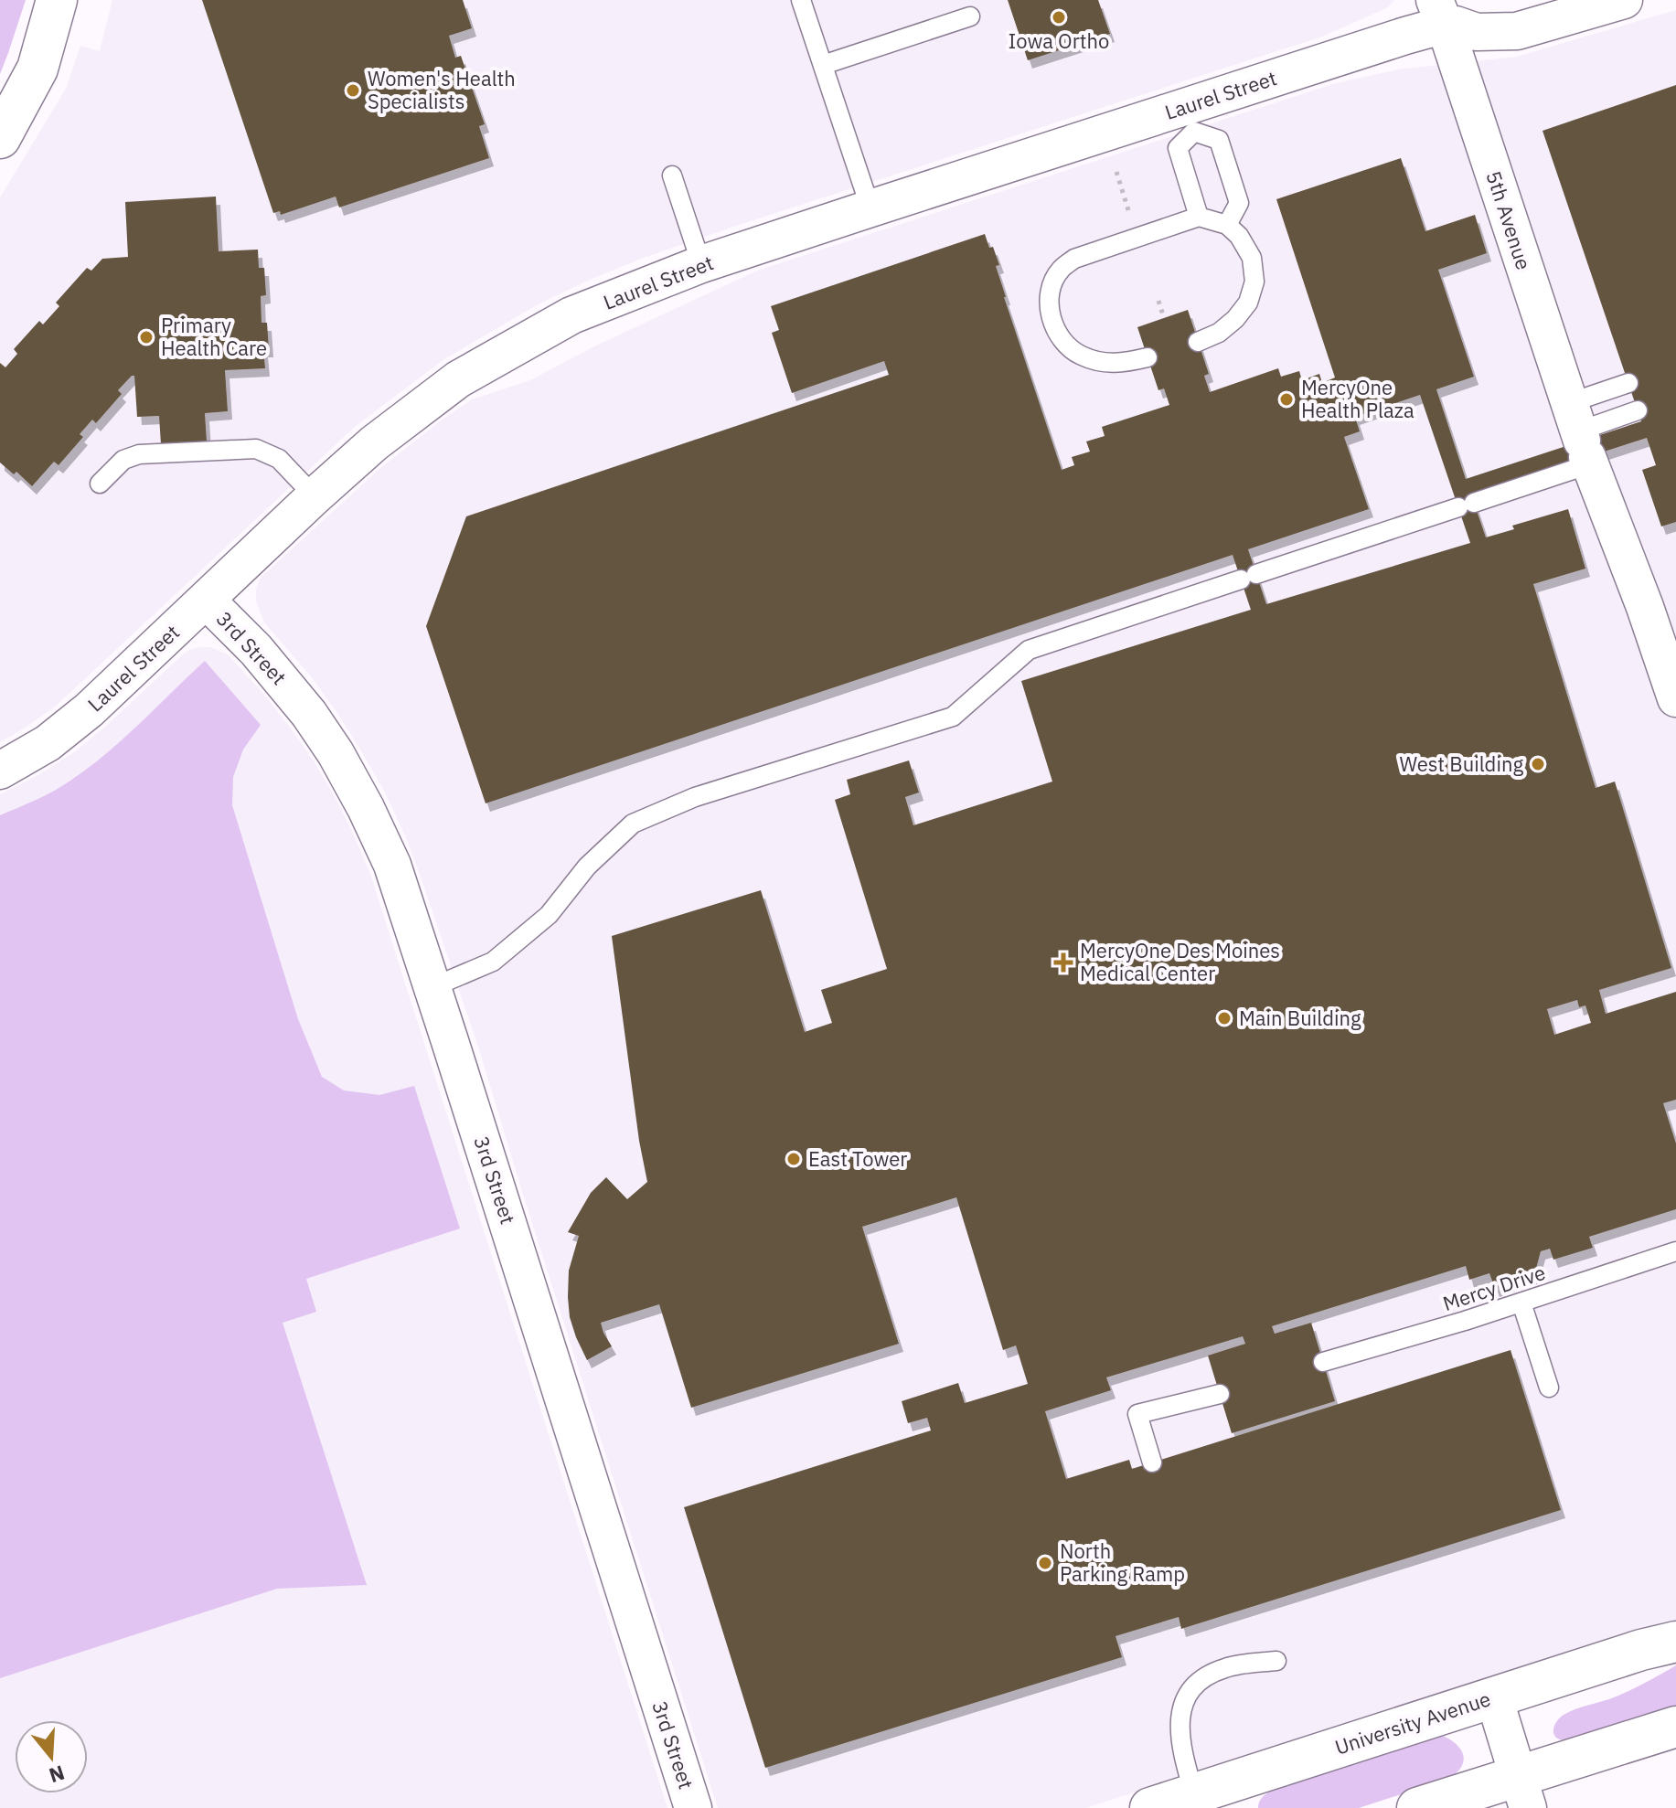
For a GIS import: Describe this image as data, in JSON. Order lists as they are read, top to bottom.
{
  "streets": {
    "main road": ["University Avenue"],
    "street": ["Laurel Street", "5th Avenue", "3rd Street"],
    "lane": ["Mercy Drive"]
  },
  "crossings": [
    ["Laurel Street", "5th Avenue"],
    ["Laurel Street", "3rd Street"]
  ],
  "places": {
    "other": [
      "Iowa Ortho",
      "Women's Health Specialists",
      "Primary Health Care",
      "MercyOne Health Plaza",
      "West Building",
      "Main Building",
      "East Tower",
      "North Parking Ramp"
    ],
    "health": ["MercyOne Des Moines Medical Center"]
  },
  "north": "bottom"
}
